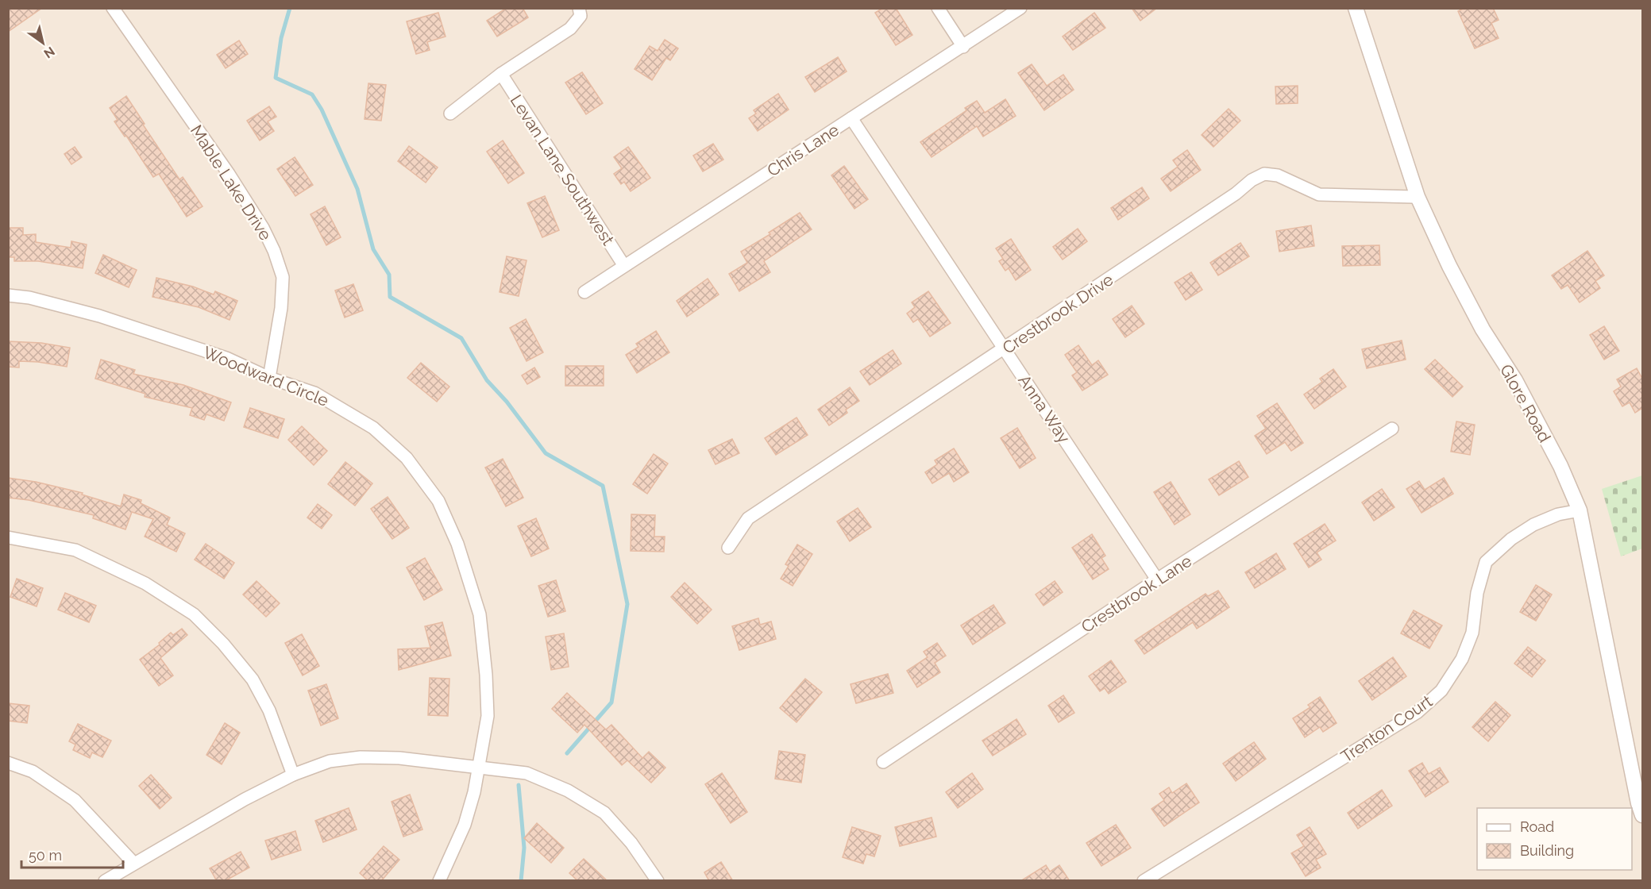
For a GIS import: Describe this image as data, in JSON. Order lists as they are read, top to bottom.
{
  "streets": {
    "street": [
      "Chris Lane",
      "Levan Lane Southwest",
      "Mable Lake Drive",
      "Crestbrook Drive",
      "Woodward Circle",
      "Glore Road",
      "Anna Way",
      "Crestbrook Lane",
      "Trenton Court"
    ]
  },
  "crossings": [
    ["Chris Lane", "Levan Lane Southwest"],
    ["Chris Lane", "Anna Way"],
    ["Mable Lake Drive", "Woodward Circle"],
    ["Crestbrook Drive", "Glore Road"],
    ["Crestbrook Drive", "Anna Way"],
    ["Glore Road", "Trenton Court"],
    ["Anna Way", "Crestbrook Lane"]
  ],
  "legend": ["Road", "Building"],
  "scale_bar": "50 m",
  "north": "bottom right"
}
